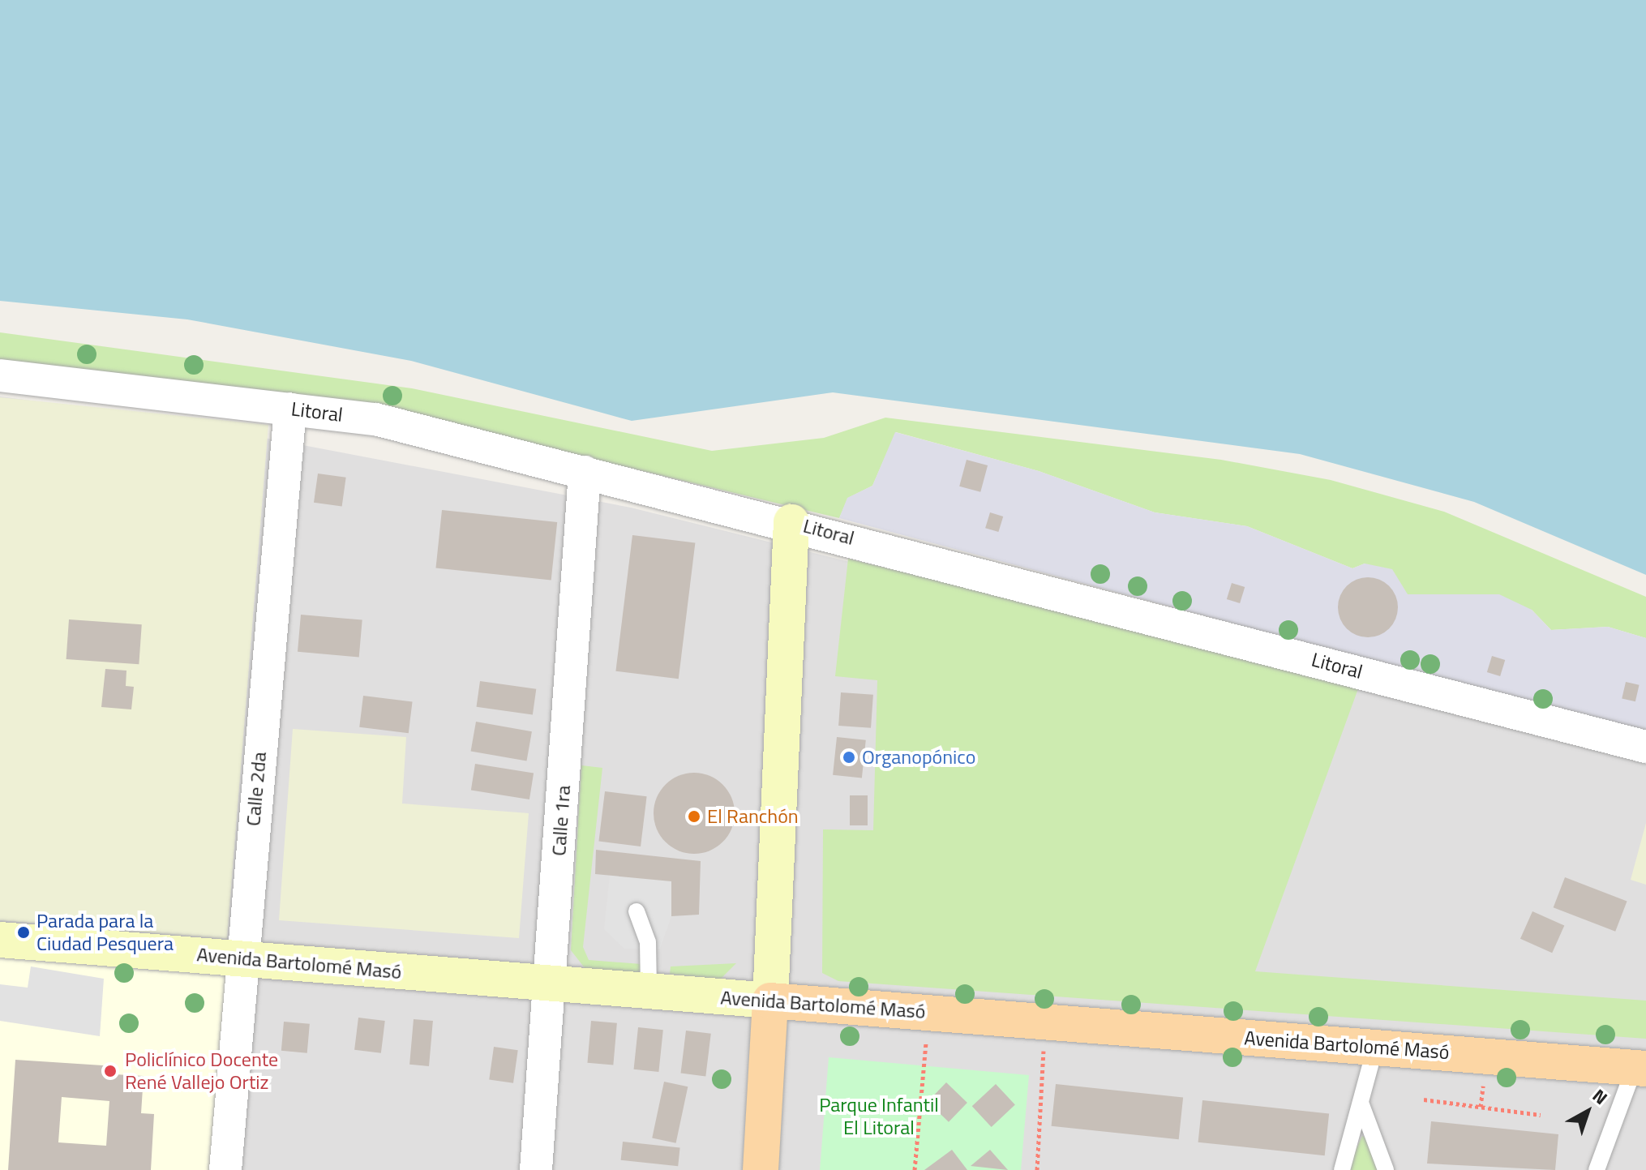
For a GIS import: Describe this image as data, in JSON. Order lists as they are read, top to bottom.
{
  "streets": {
    "main road": ["Avenida Bartolomé Masó"],
    "street": ["Litoral", "Calle 2da", "Calle 1ra"]
  },
  "crossings": [
    ["Litoral", "Calle 2da"],
    ["Litoral", "Calle 1ra"],
    ["Calle 2da", "Avenida Bartolomé Masó"],
    ["Calle 1ra", "Avenida Bartolomé Masó"]
  ],
  "parks": ["Parque Infantil El Litoral"],
  "places": [
    "Organopónico",
    "El Ranchón",
    "Parada para la Ciudad Pesquera",
    "Policlínico Docente René Vallejo Ortiz"
  ],
  "north": "top right"
}
